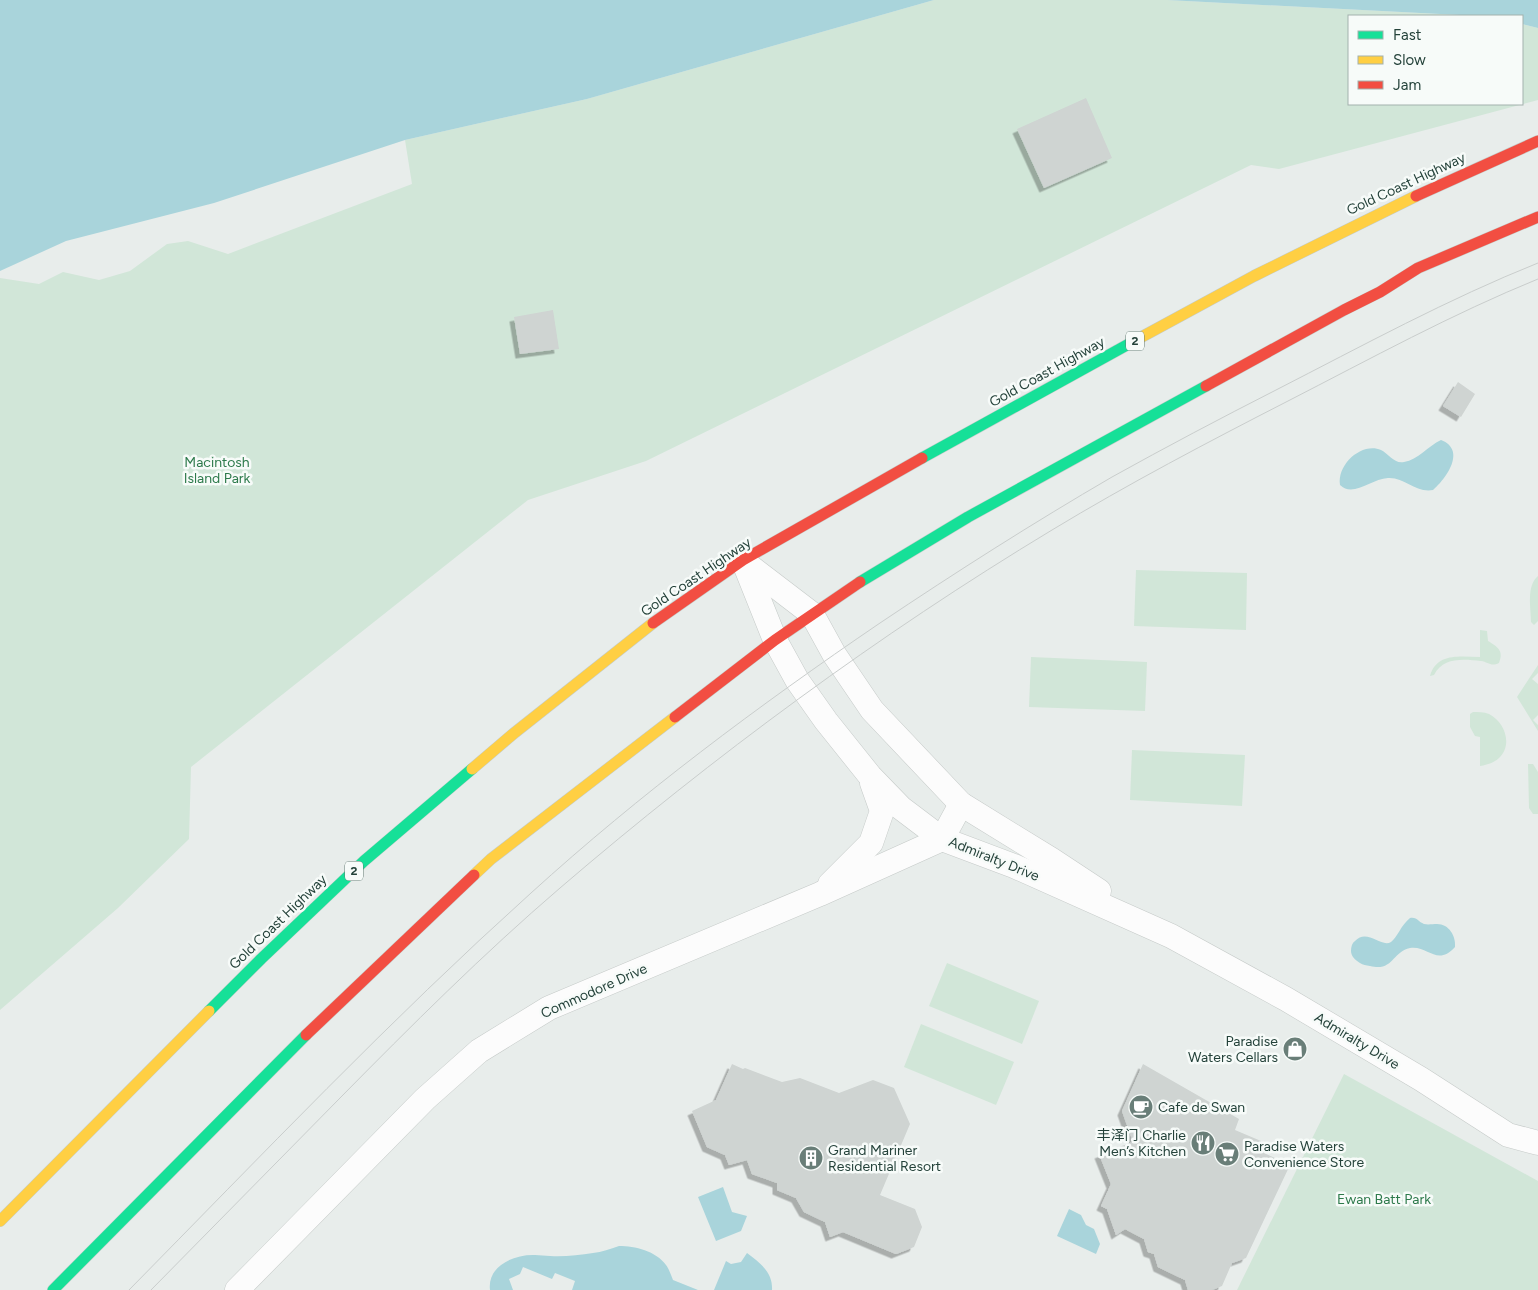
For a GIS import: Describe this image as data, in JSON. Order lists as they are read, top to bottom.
{
  "streets": {
    "highway": ["Gold Coast Highway", "2"],
    "street": ["Admiralty Drive", "Commodore Drive"]
  },
  "crossings": [
    ["Gold Coast Highway", "Admiralty Drive"],
    ["Admiralty Drive", "Commodore Drive"]
  ],
  "parks": ["Macintosh Island Park", "Ewan Batt Park"],
  "places": {
    "shop": ["Paradise Waters Cellars"],
    "cafe": ["Cafe de Swan"],
    "restaurant": ["丰泽门 Charlie Men’s Kitchen"],
    "supermarket": ["Paradise Waters Convenience Store"],
    "building": ["Grand Mariner Residential Resort"]
  },
  "legend": ["Fast", "Slow", "Jam"]
}
